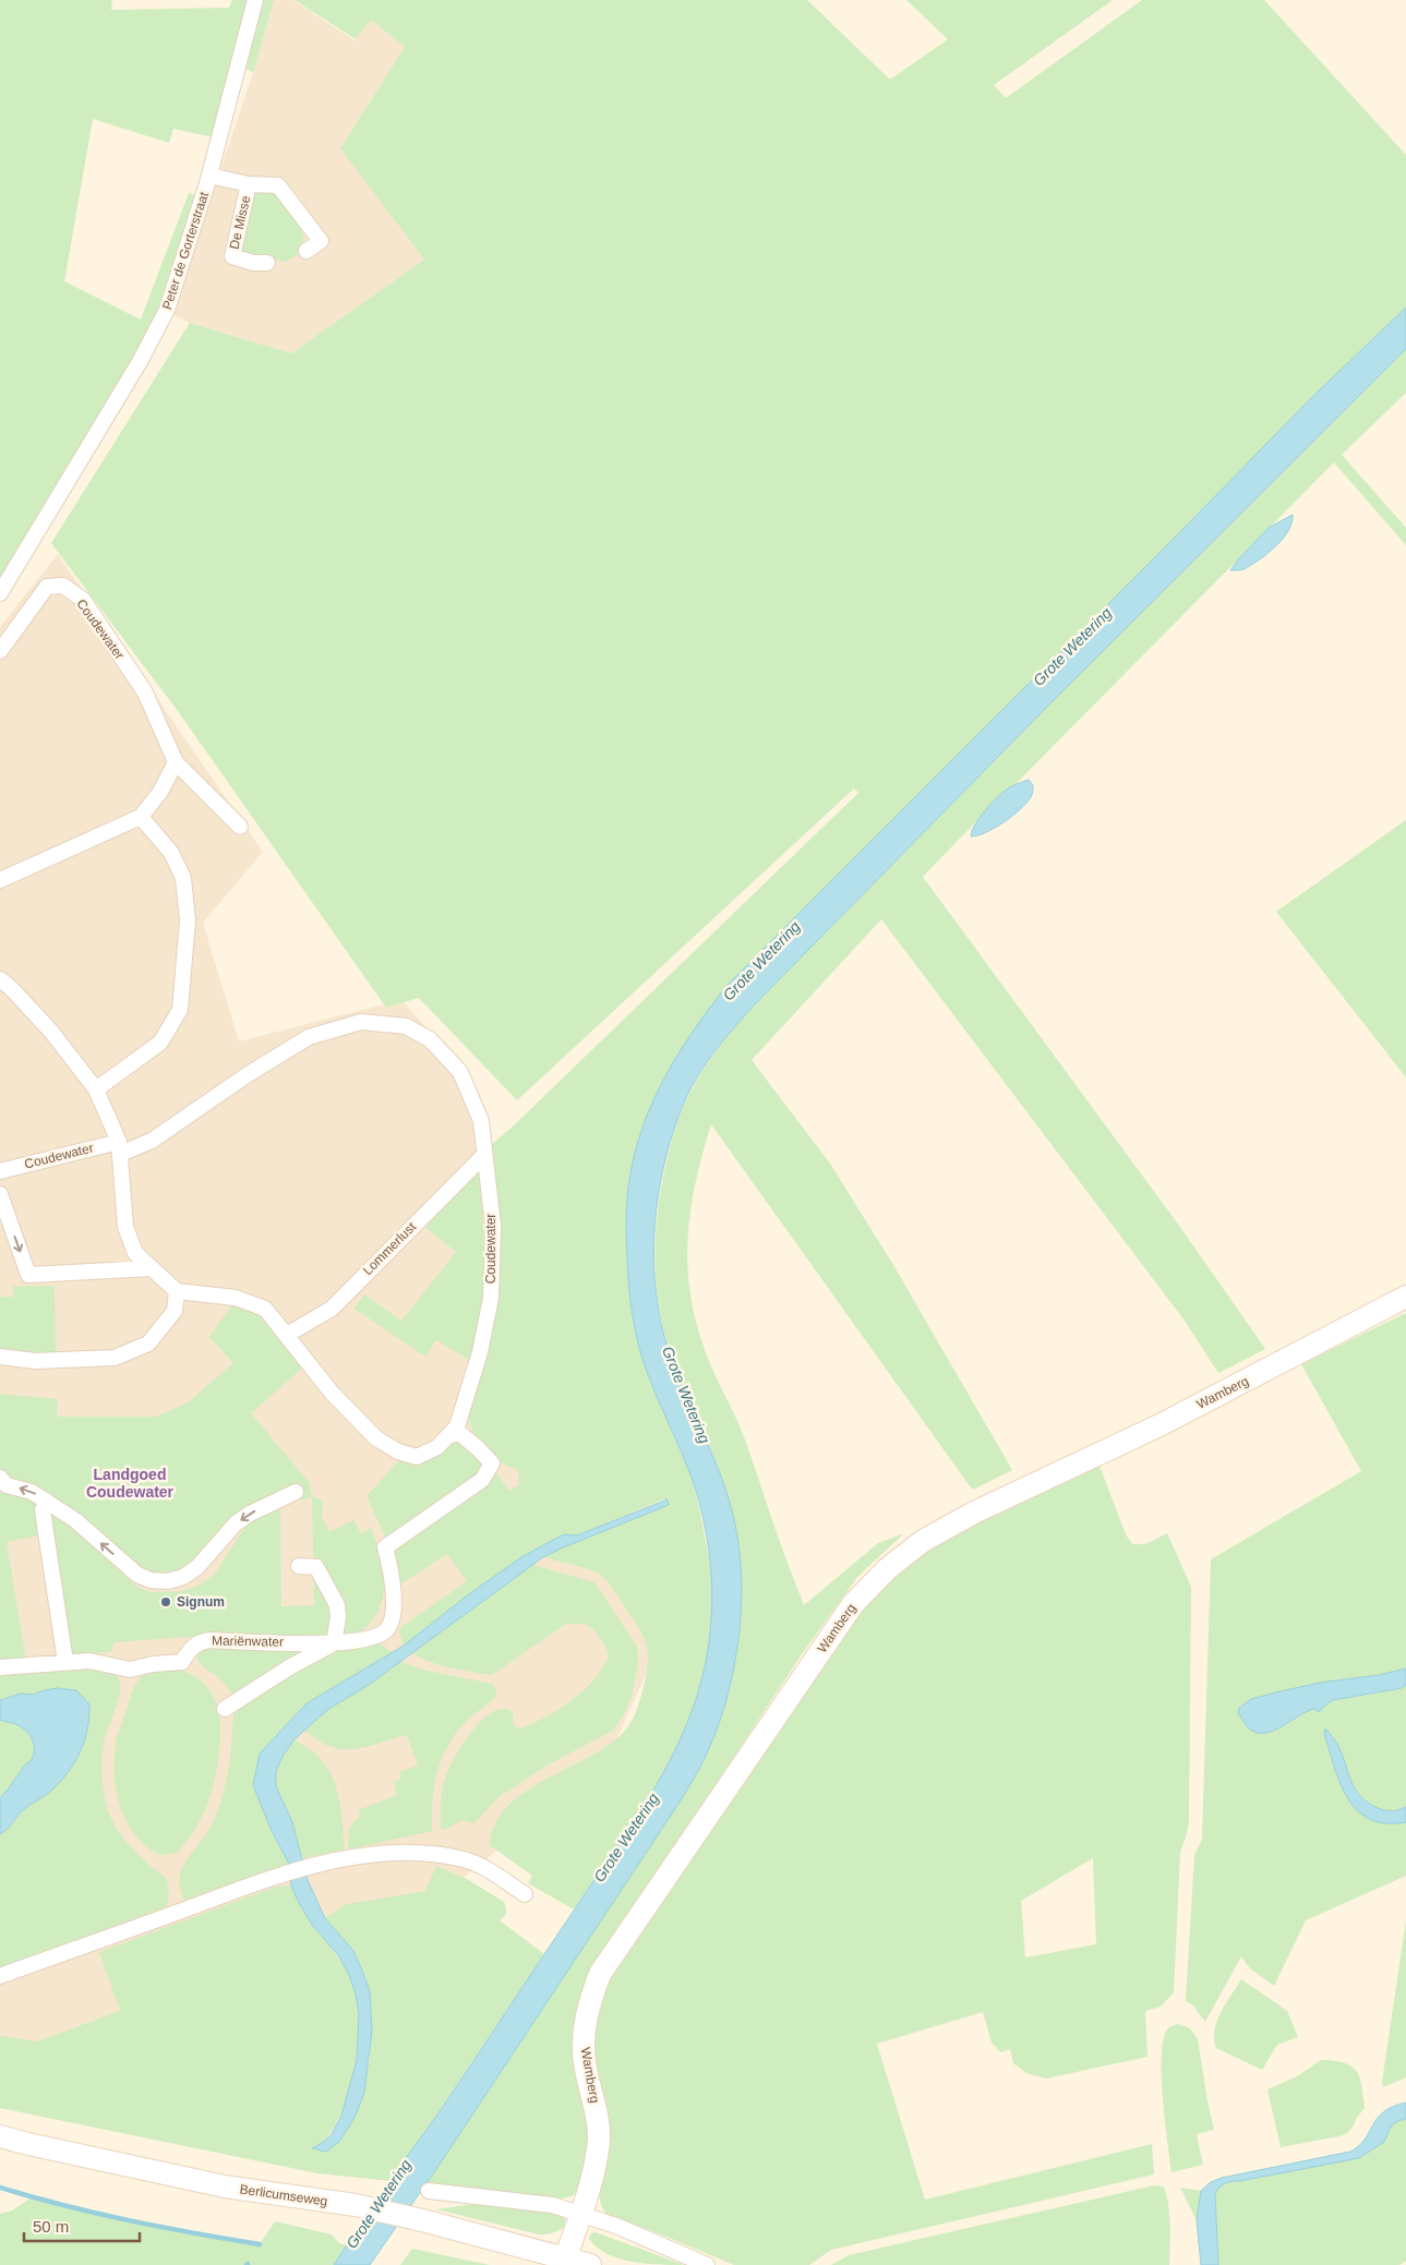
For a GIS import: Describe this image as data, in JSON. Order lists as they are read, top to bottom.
{
  "streets": {
    "street": [
      "De Misse",
      "Peter de Gorterstraat",
      "Coudewater",
      "Lommerlust",
      "Wamberg",
      "Mariënwater",
      "Berlicumseweg"
    ]
  },
  "crossings": [
    ["De Misse", "Peter de Gorterstraat"],
    ["Coudewater", "Lommerlust"],
    ["Coudewater", "Mariënwater"],
    ["Wamberg", "Berlicumseweg"]
  ],
  "districts": ["Landgoed Coudewater"],
  "water": ["Grote Wetering"],
  "places": ["Signum"],
  "scale_bar": "50 m"
}
